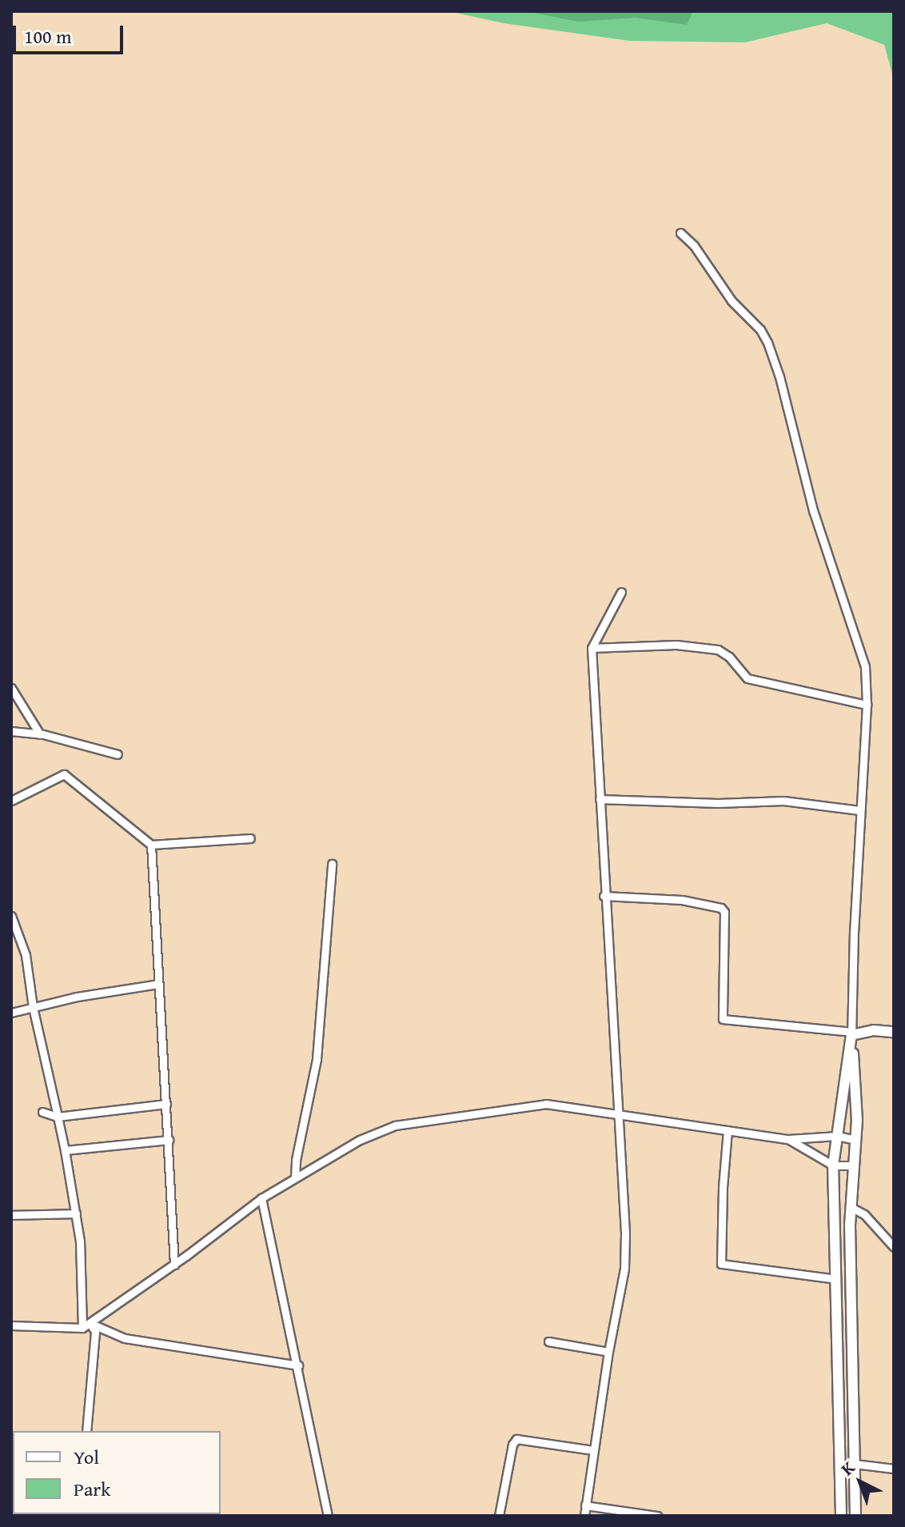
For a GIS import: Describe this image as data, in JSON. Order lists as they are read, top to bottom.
{
  "legend": ["Yol", "Park"],
  "scale_bar": "100 m",
  "north": "top left"
}
